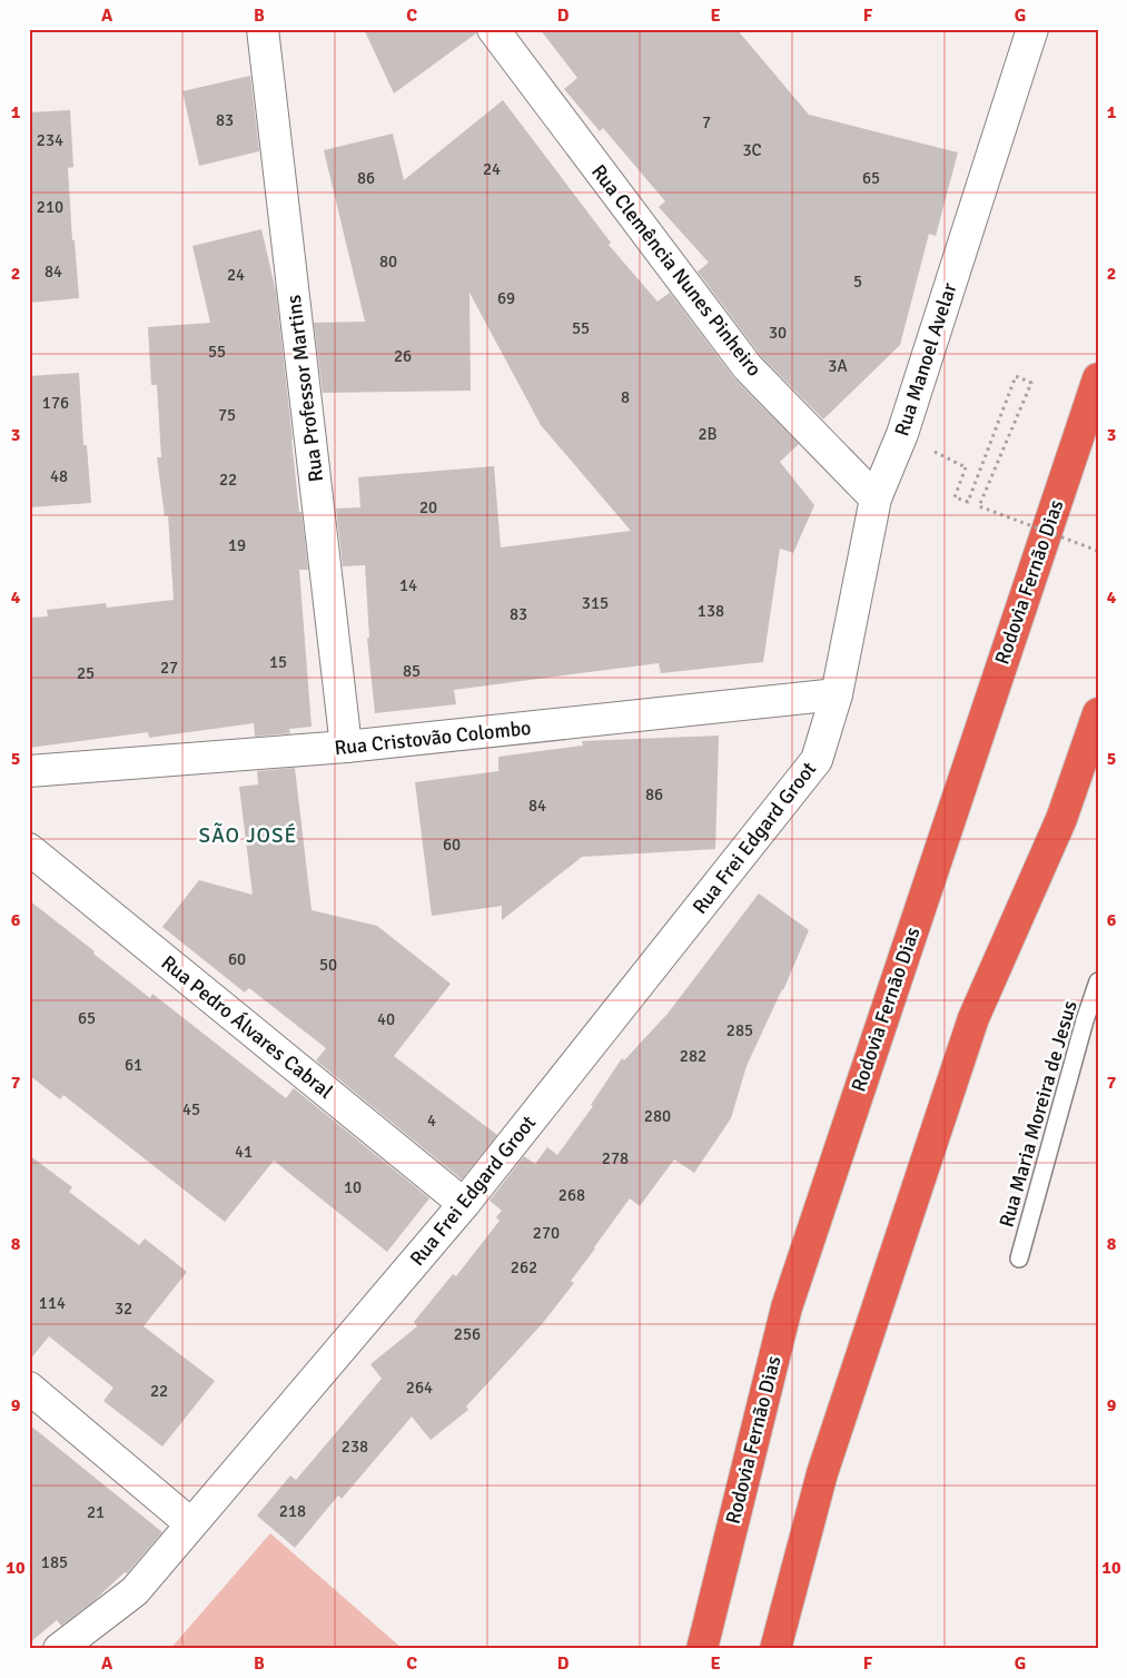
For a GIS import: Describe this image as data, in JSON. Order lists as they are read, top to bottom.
{
  "streets": {
    "highway": ["Rodovia Fernão Dias"],
    "street": [
      "Rua Clemência Nunes Pinheiro",
      "Rua Manoel Avelar",
      "Rua Professor Martins",
      "Rua Cristovão Colombo",
      "Rua Frei Edgard Groot",
      "Rua Pedro Álvares Cabral"
    ],
    "lane": ["Rua Maria Moreira de Jesus"]
  },
  "crossings": [
    ["Rua Clemência Nunes Pinheiro", "Rua Manoel Avelar"],
    ["Rua Manoel Avelar", "Rua Cristovão Colombo"],
    ["Rua Manoel Avelar", "Rua Frei Edgard Groot"],
    ["Rua Professor Martins", "Rua Cristovão Colombo"],
    ["Rua Cristovão Colombo", "Rua Frei Edgard Groot"],
    ["Rua Frei Edgard Groot", "Rua Pedro Álvares Cabral"]
  ],
  "districts": ["SÃO JOSÉ"],
  "house_numbers": [
    "83",
    "7",
    "234",
    "3C",
    "24",
    "86",
    "65",
    "210",
    "80",
    "84",
    "24",
    "5",
    "69",
    "55",
    "30",
    "55",
    "26",
    "3A",
    "8",
    "176",
    "75",
    "2B",
    "48",
    "22",
    "20",
    "19",
    "14",
    "315",
    "138",
    "83",
    "15",
    "27",
    "85",
    "25",
    "86",
    "84",
    "60",
    "60",
    "50",
    "65",
    "40",
    "285",
    "282",
    "61",
    "45",
    "280",
    "4",
    "41",
    "278",
    "10",
    "268",
    "270",
    "262",
    "114",
    "32",
    "256",
    "264",
    "22",
    "238",
    "218",
    "21",
    "185"
  ],
  "grid": {
    "columns": [
      "A",
      "B",
      "C",
      "D",
      "E",
      "F",
      "G"
    ],
    "rows": [
      "1",
      "2",
      "3",
      "4",
      "5",
      "6",
      "7",
      "8",
      "9",
      "10"
    ]
  }
}
